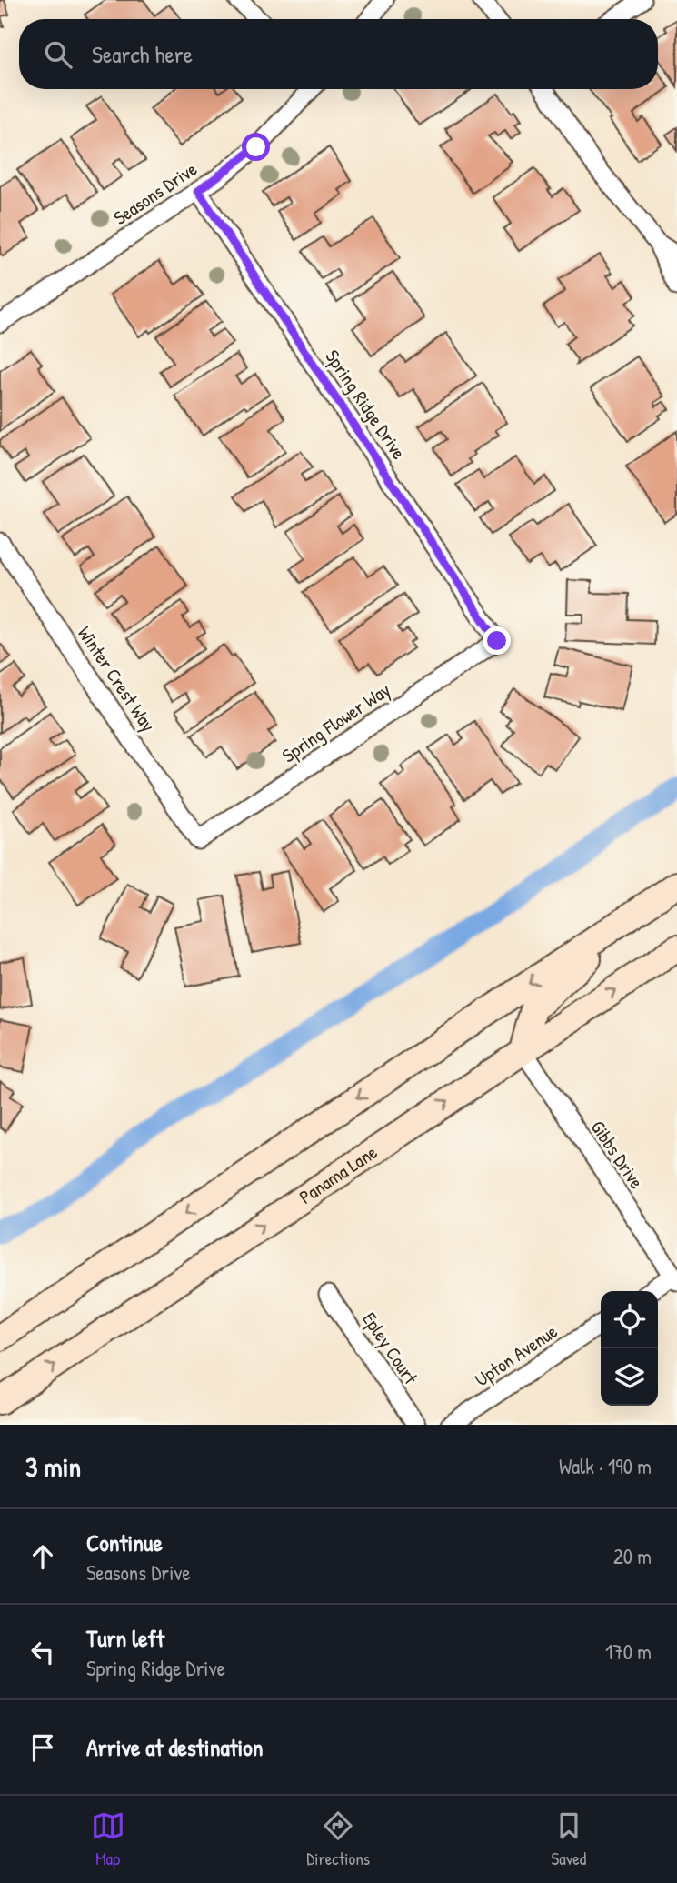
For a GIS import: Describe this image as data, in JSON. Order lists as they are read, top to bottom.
{
  "streets": {
    "main road": ["Panama Lane"],
    "street": [
      "Seasons Drive",
      "Spring Ridge Drive",
      "Winter Crest Way",
      "Spring Flower Way",
      "Gibbs Drive",
      "Epley Court",
      "Upton Avenue"
    ]
  },
  "crossings": [
    ["Seasons Drive", "Spring Ridge Drive"],
    ["Spring Ridge Drive", "Spring Flower Way"],
    ["Winter Crest Way", "Spring Flower Way"],
    ["Gibbs Drive", "Panama Lane"]
  ],
  "page": {
    "search": "Search here",
    "heading": ["3 min", "Walk · 190 m"],
    "list": [
      ["Continue", "Seasons Drive", "20 m"],
      ["Turn left", "Spring Ridge Drive", "170 m"],
      "Arrive at destination"
    ],
    "nav": ["Map", "Directions", "Saved"]
  }
}
